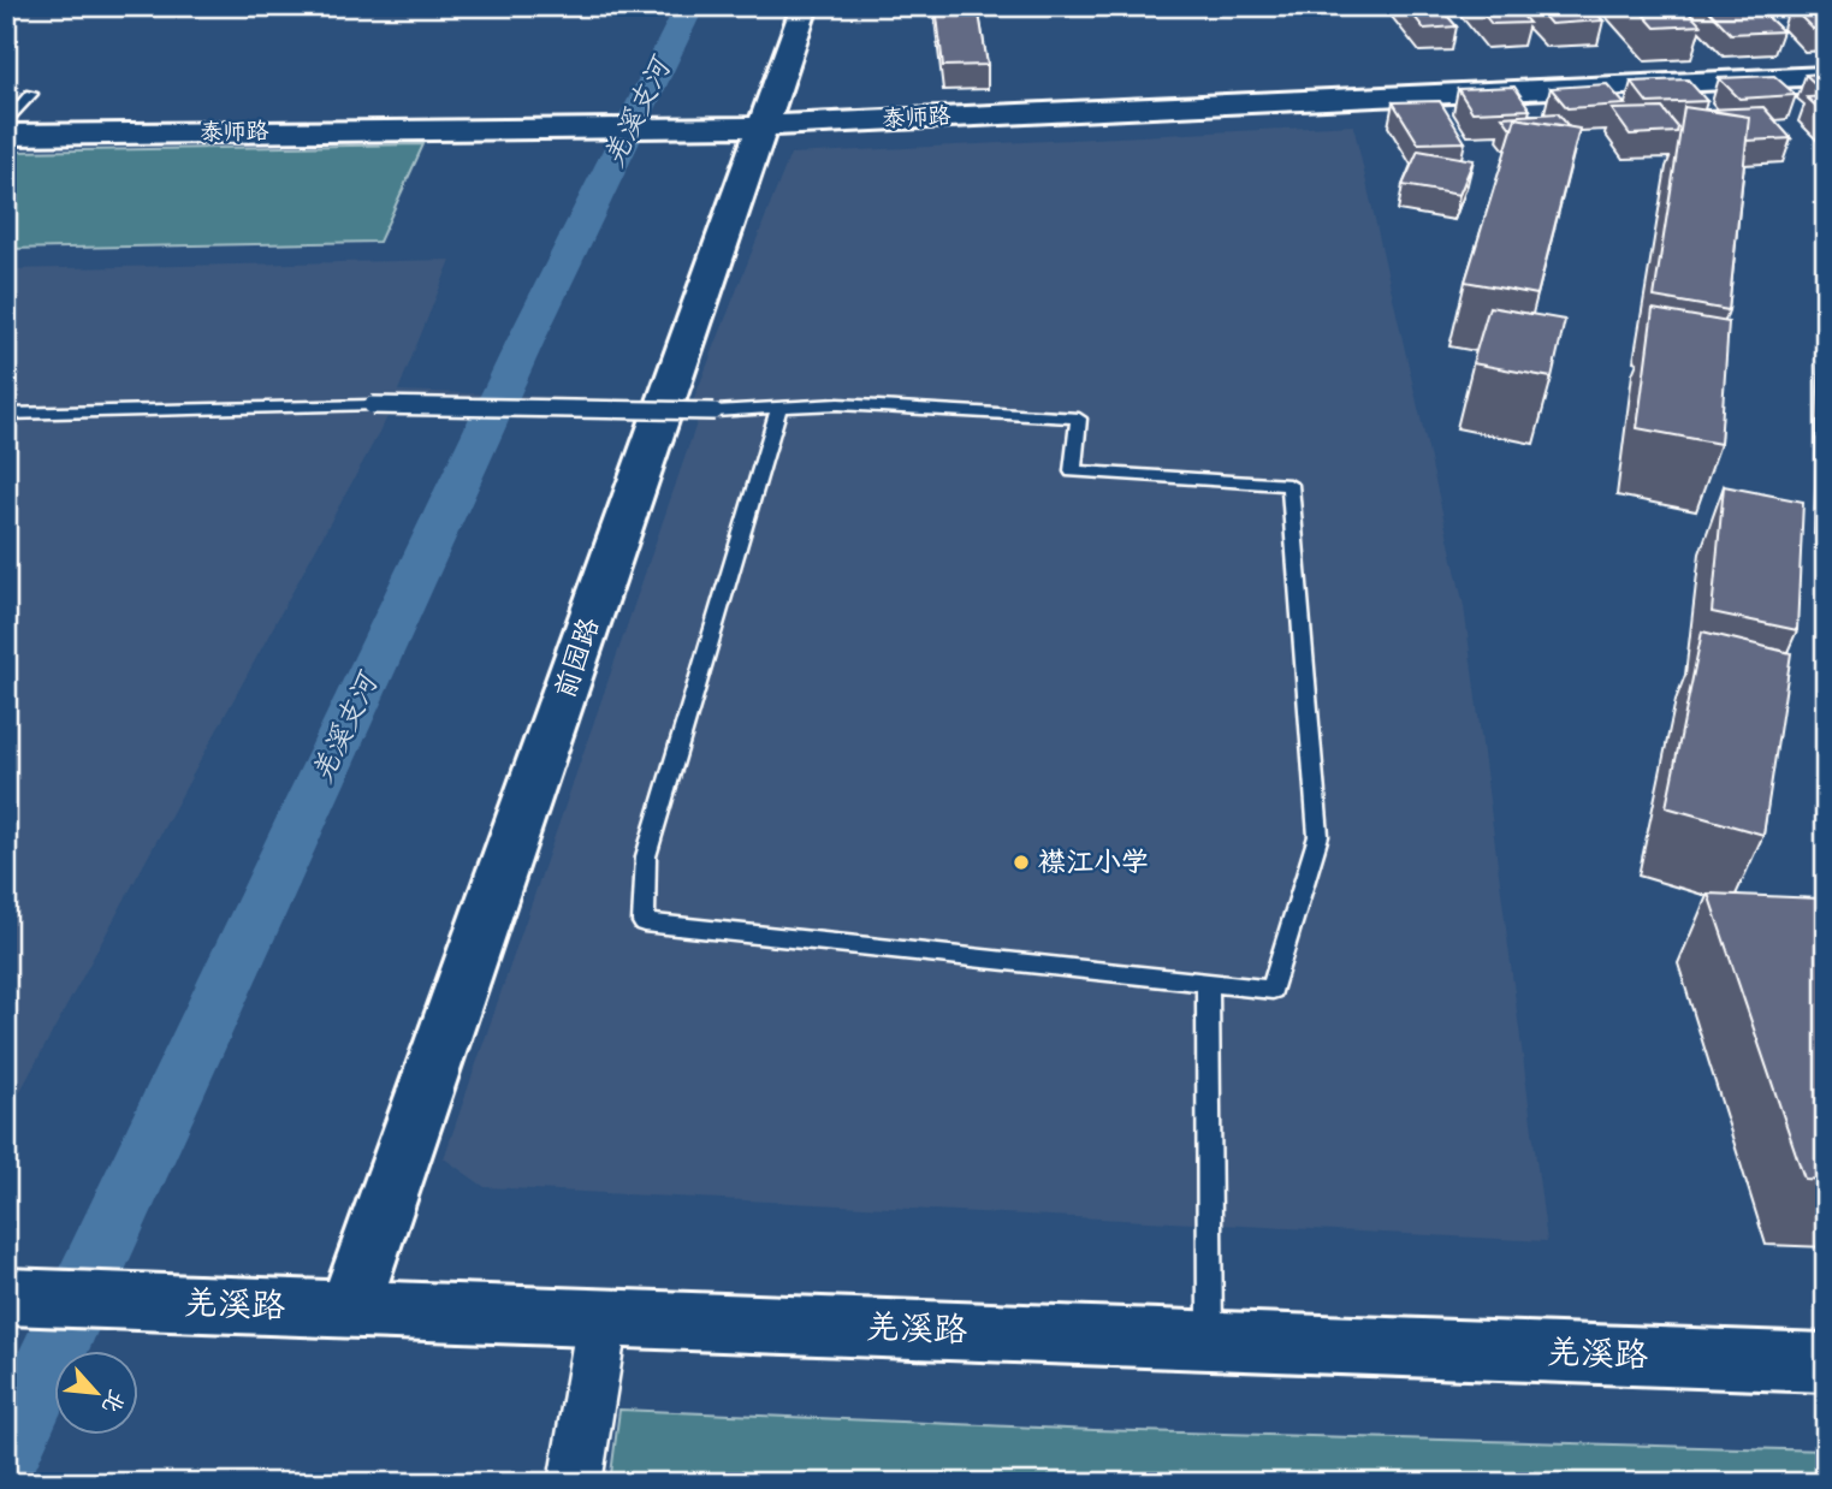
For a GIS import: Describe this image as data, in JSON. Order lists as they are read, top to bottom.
{
  "streets": {
    "street": ["泰师路", "前园路", "羌溪路"]
  },
  "crossings": [
    ["泰师路", "前园路"],
    ["前园路", "羌溪路"]
  ],
  "water": ["羌溪支河"],
  "places": ["襟江小学"],
  "north": "bottom right"
}
